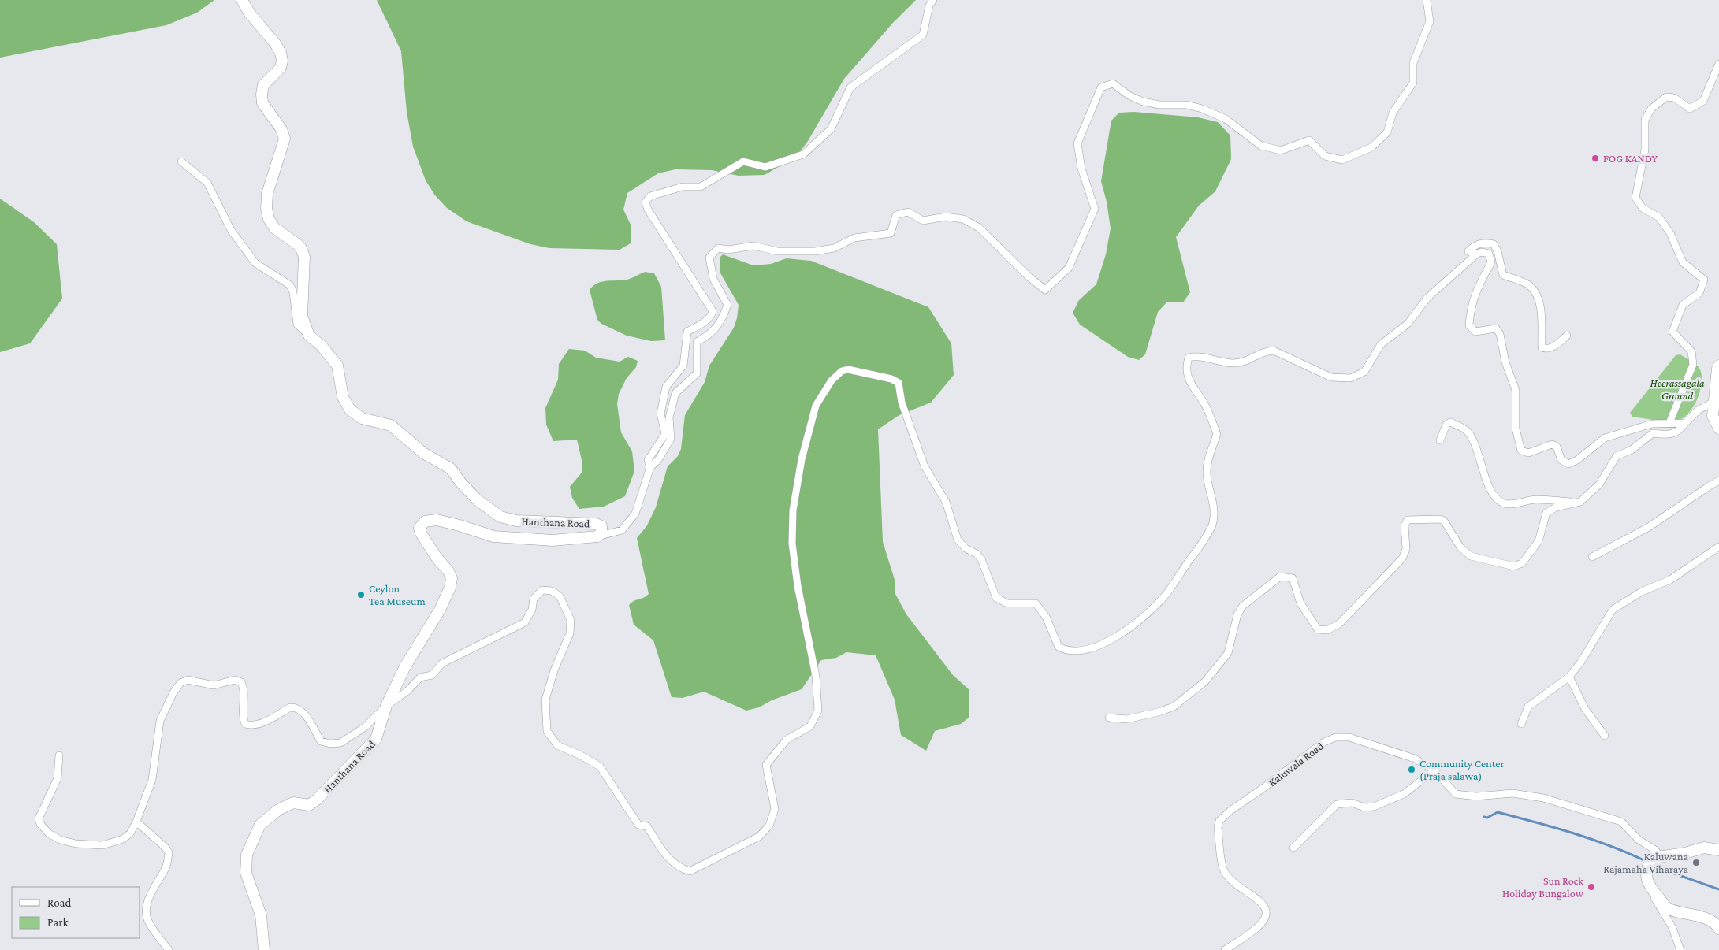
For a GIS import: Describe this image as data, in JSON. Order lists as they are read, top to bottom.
{
  "streets": {
    "street": ["Hanthana Road", "Kaluwala Road"]
  },
  "parks": ["Heerassagala Ground"],
  "places": [
    "FOG KANDY",
    "Ceylon Tea Museum",
    "Community Center (Praja salawa)",
    "Kaluwana Rajamaha Viharaya",
    "Sun Rock Holiday Bungalow"
  ],
  "legend": ["Road", "Park"]
}
